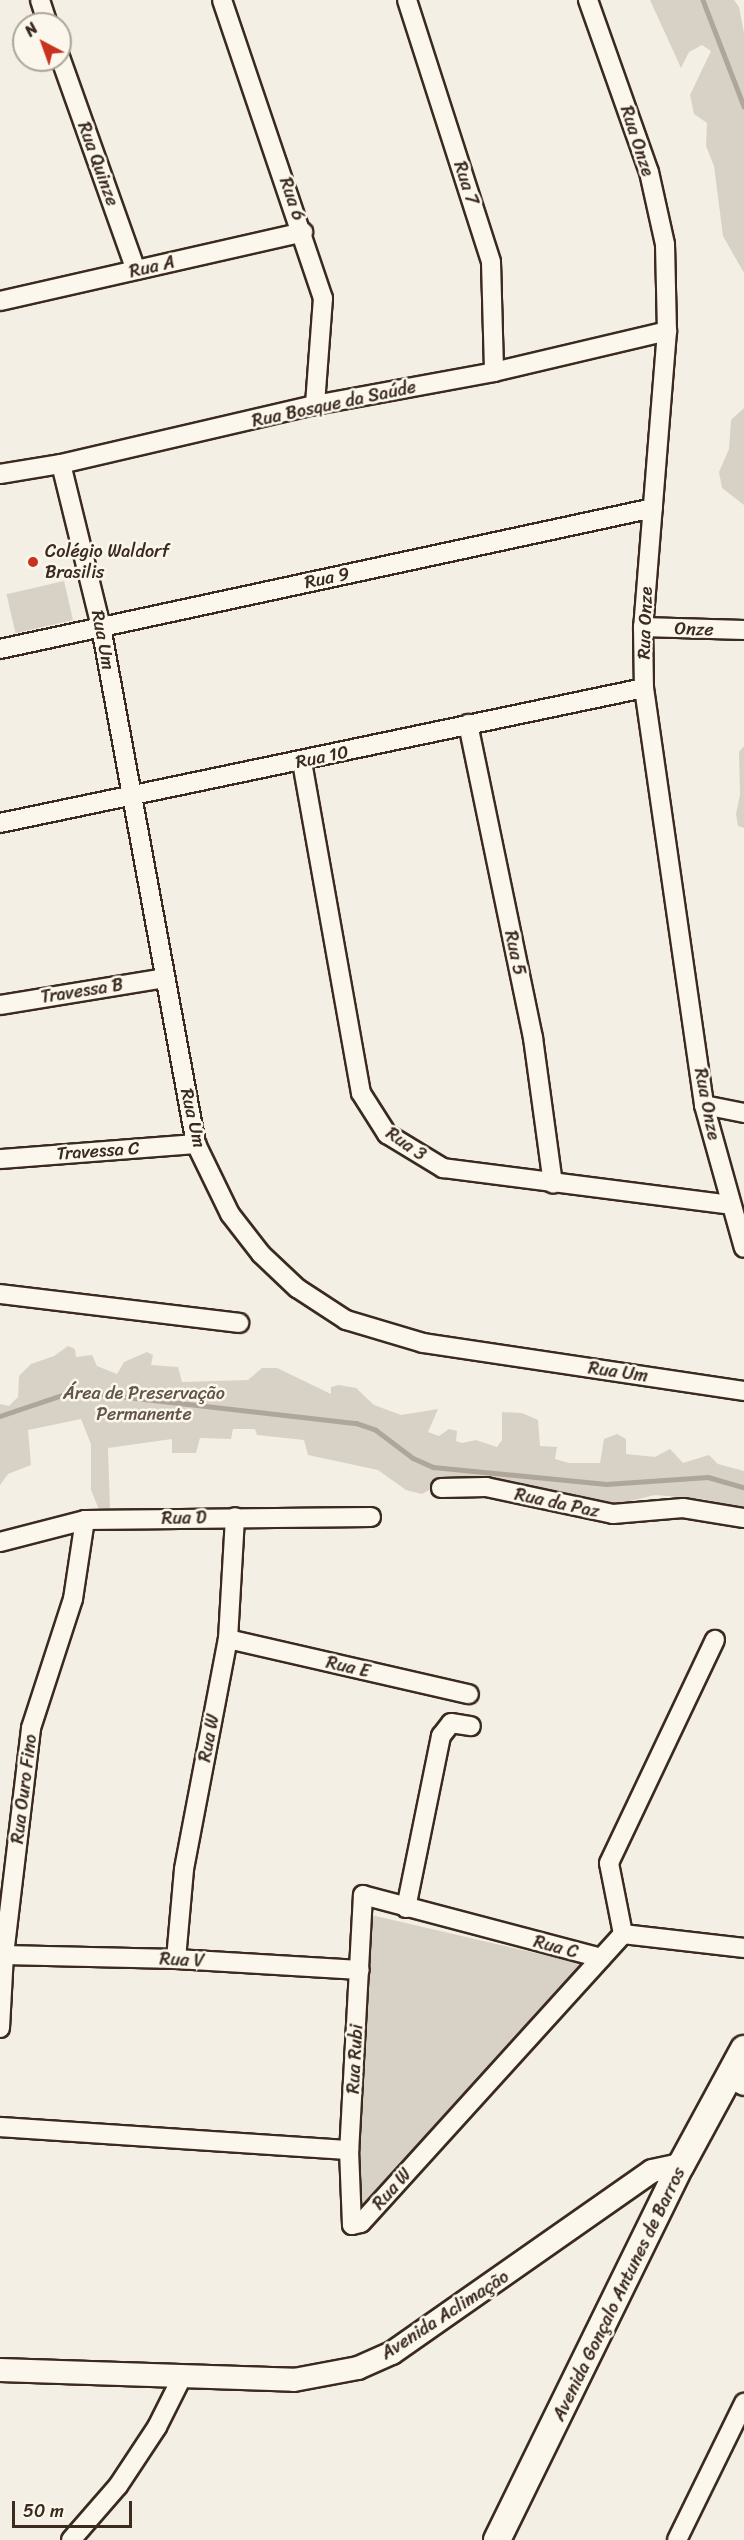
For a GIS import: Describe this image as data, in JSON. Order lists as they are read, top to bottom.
{
  "streets": {
    "main road": ["Avenida Gonçalo Antunes de Barros"],
    "street": [
      "Rua Onze",
      "Rua Quinze",
      "Rua 7",
      "Rua 6",
      "Rua A",
      "Rua Bosque da Saúde",
      "Rua 9",
      "Onze",
      "Rua Um",
      "Rua 10",
      "Rua 5",
      "Travessa B",
      "Rua 3",
      "Travessa C",
      "Rua da Paz",
      "Rua D",
      "Rua E",
      "Rua W",
      "Rua Ouro Fino",
      "Rua C",
      "Rua V",
      "Rua Rubi",
      "Avenida Aclimação"
    ]
  },
  "crossings": [
    ["Rua Onze", "Rua Bosque da Saúde"],
    ["Rua Onze", "Rua 9"],
    ["Rua Onze", "Onze"],
    ["Rua Onze", "Rua 10"],
    ["Rua Onze", "Rua 3"],
    ["Rua Quinze", "Rua A"],
    ["Rua 7", "Rua Bosque da Saúde"],
    ["Rua 6", "Rua A"],
    ["Rua 6", "Rua Bosque da Saúde"],
    ["Rua Bosque da Saúde", "Rua Um"],
    ["Rua 9", "Rua Um"],
    ["Rua Um", "Rua 10"],
    ["Rua Um", "Travessa B"],
    ["Rua Um", "Travessa C"],
    ["Rua 10", "Rua 5"],
    ["Rua 10", "Rua 3"],
    ["Rua 5", "Rua 3"],
    ["Rua D", "Rua W"],
    ["Rua D", "Rua Ouro Fino"],
    ["Rua E", "Rua W"],
    ["Rua W", "Rua C"],
    ["Rua W", "Rua V"],
    ["Rua W", "Rua Rubi"],
    ["Rua Ouro Fino", "Rua V"],
    ["Rua C", "Rua Rubi"],
    ["Rua V", "Rua Rubi"],
    ["Avenida Gonçalo Antunes de Barros", "Avenida Aclimação"]
  ],
  "parks": ["Área de Preservação Permanente"],
  "places": ["Colégio Waldorf Brasilis"],
  "scale_bar": "50 m",
  "north": "top left"
}
